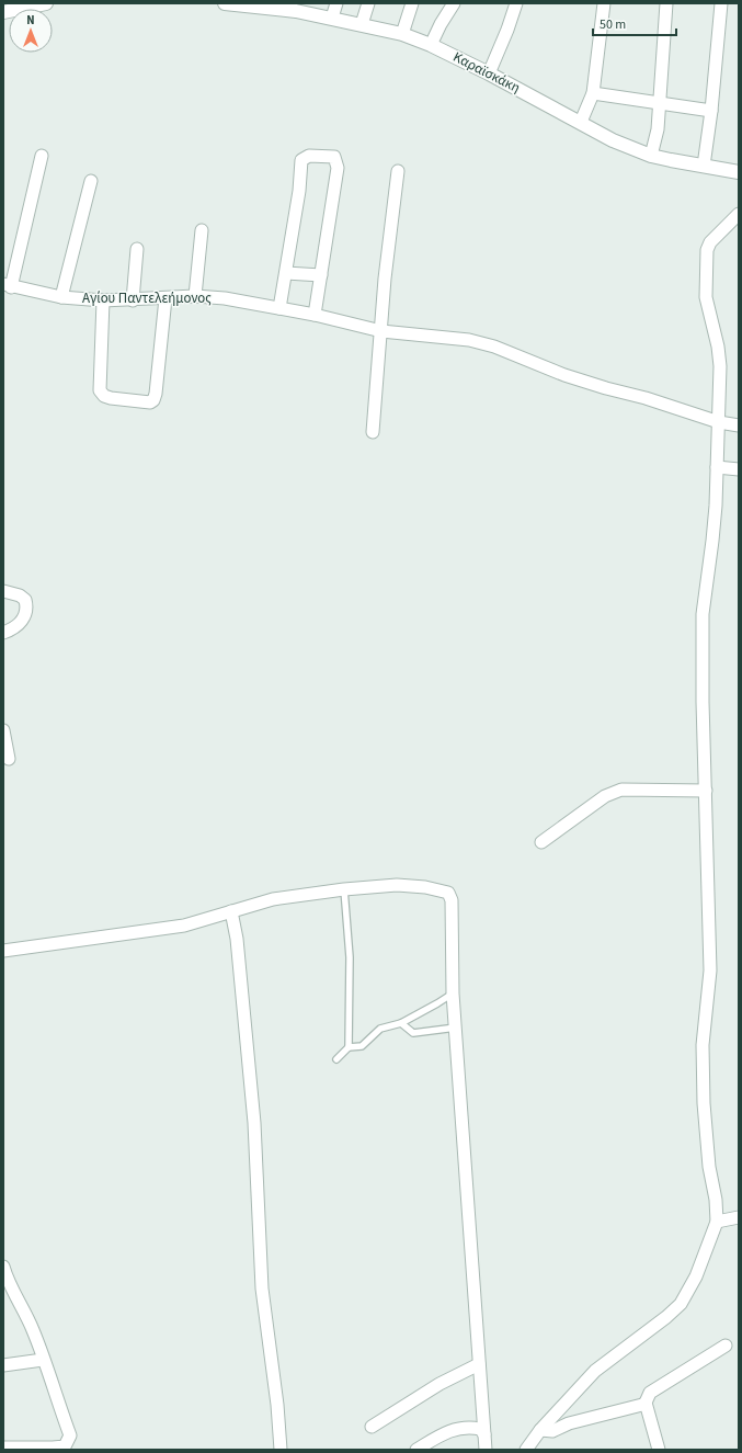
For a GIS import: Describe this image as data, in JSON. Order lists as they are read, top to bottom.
{
  "streets": {
    "street": ["Καραϊσκάκη", "Αγίου Παντελεήμονος"]
  },
  "scale_bar": "50 m",
  "north": "top"
}
